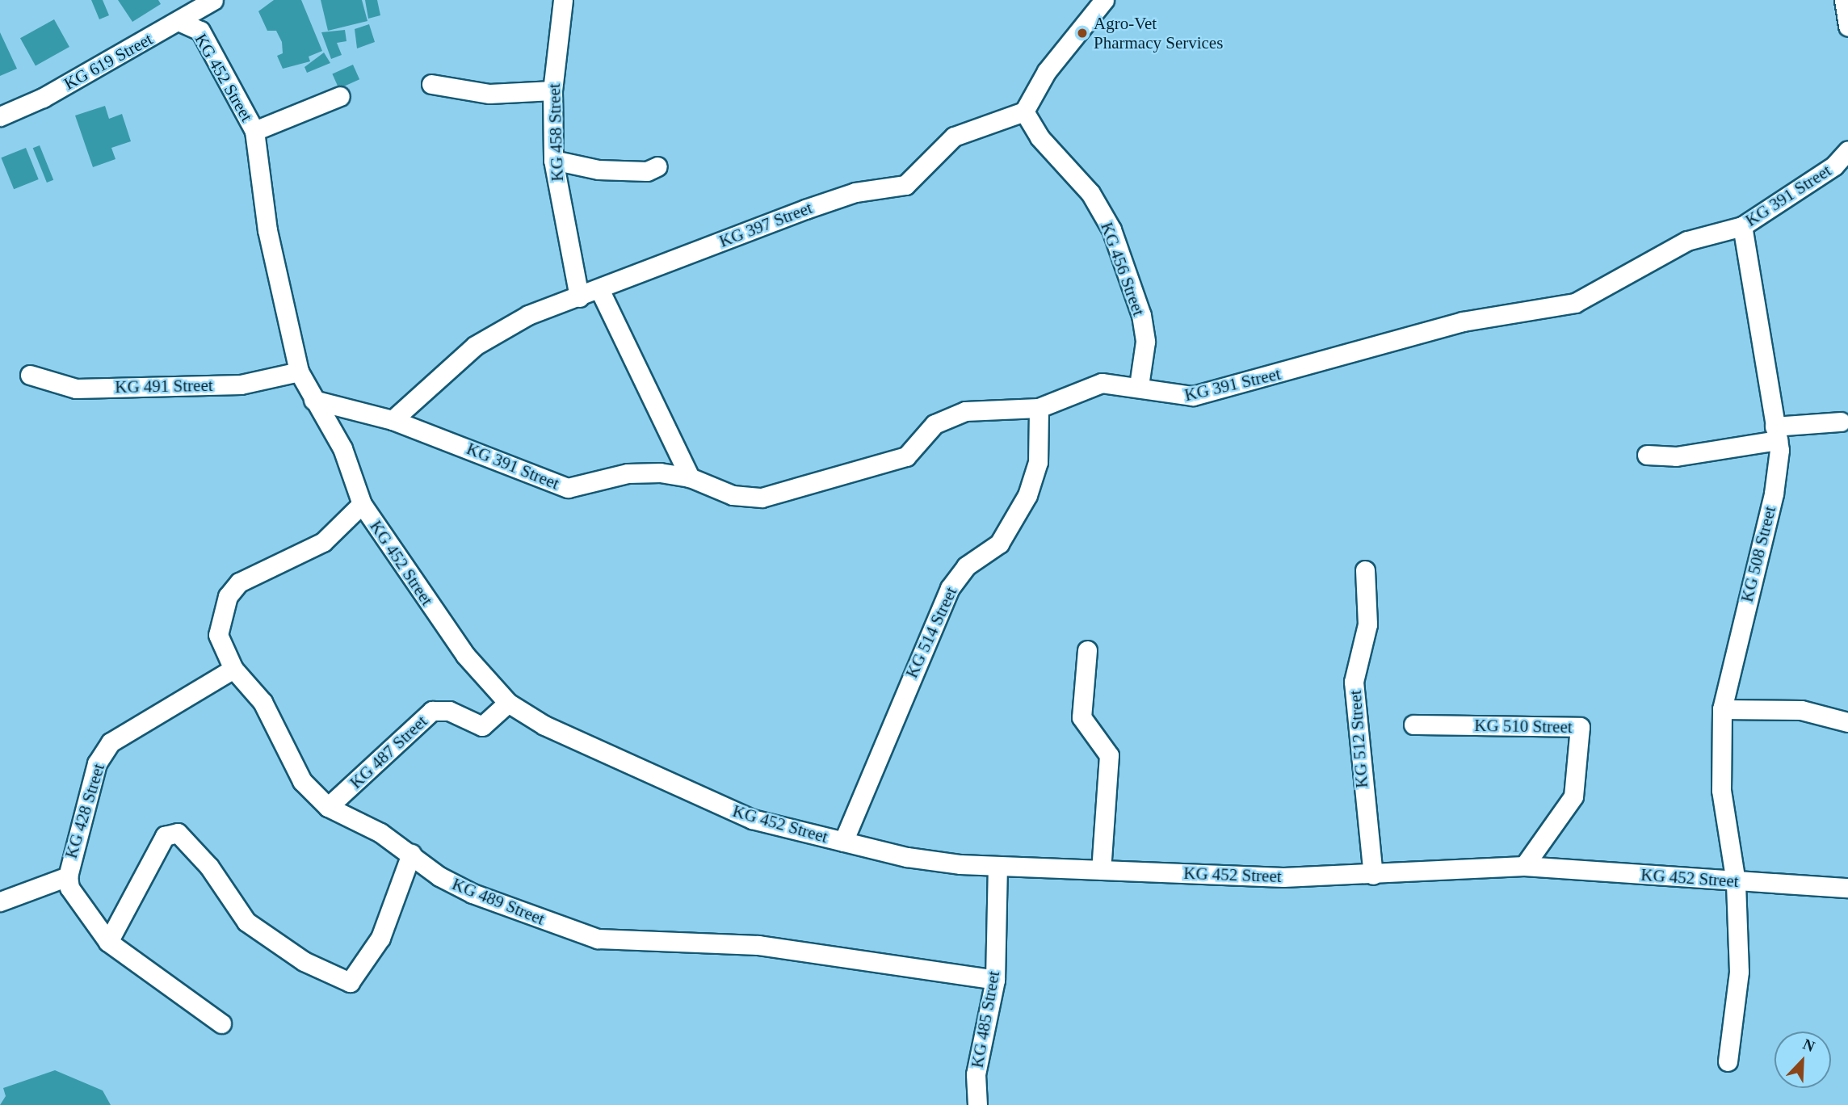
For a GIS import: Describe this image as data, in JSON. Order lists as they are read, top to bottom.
{
  "streets": {
    "street": [
      "KG 619 Street",
      "KG 452 Street",
      "KG 458 Street",
      "KG 391 Street",
      "KG 397 Street",
      "KG 456 Street",
      "KG 491 Street",
      "KG 508 Street",
      "KG 514 Street",
      "KG 510 Street",
      "KG 512 Street",
      "KG 487 Street",
      "KG 428 Street",
      "KG 489 Street",
      "KG 485 Street"
    ]
  },
  "crossings": [
    ["KG 619 Street", "KG 452 Street"],
    ["KG 452 Street", "KG 391 Street"],
    ["KG 452 Street", "KG 491 Street"],
    ["KG 452 Street", "KG 508 Street"],
    ["KG 452 Street", "KG 514 Street"],
    ["KG 452 Street", "KG 510 Street"],
    ["KG 452 Street", "KG 512 Street"],
    ["KG 452 Street", "KG 487 Street"],
    ["KG 452 Street", "KG 489 Street"],
    ["KG 452 Street", "KG 485 Street"],
    ["KG 458 Street", "KG 397 Street"],
    ["KG 391 Street", "KG 397 Street"],
    ["KG 391 Street", "KG 456 Street"],
    ["KG 391 Street", "KG 508 Street"],
    ["KG 391 Street", "KG 514 Street"],
    ["KG 397 Street", "KG 456 Street"],
    ["KG 487 Street", "KG 489 Street"],
    ["KG 428 Street", "KG 489 Street"],
    ["KG 489 Street", "KG 485 Street"]
  ],
  "places": ["Agro-Vet Pharmacy Services"],
  "north": "top right"
}
